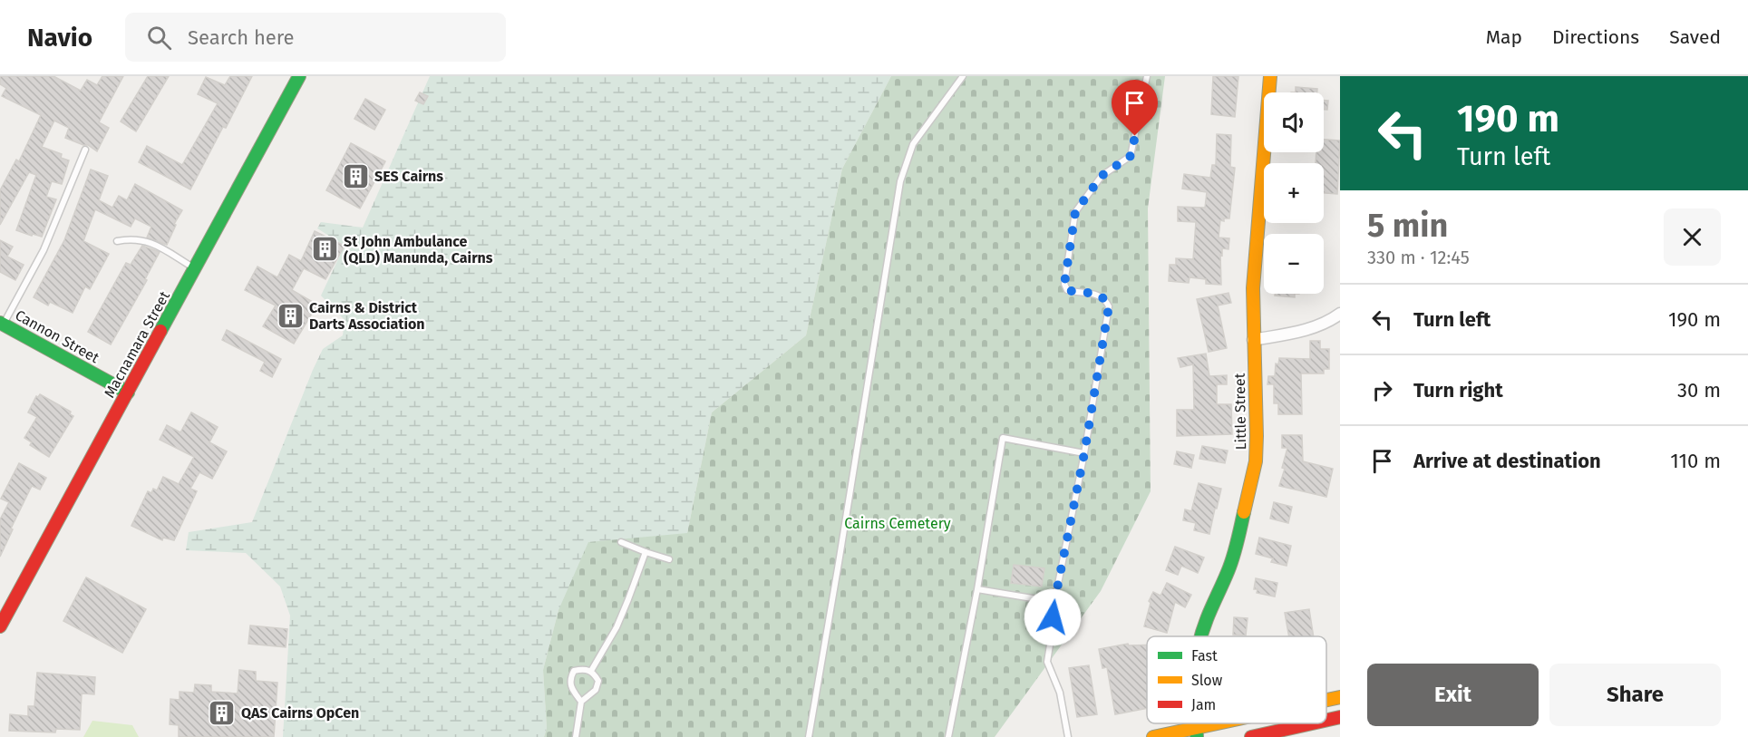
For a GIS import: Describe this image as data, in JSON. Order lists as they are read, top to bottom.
{
  "streets": {
    "street": ["Cannon Street", "Macnamara Street", "Little Street"]
  },
  "crossings": [
    ["Cannon Street", "Macnamara Street"]
  ],
  "parks": ["Cairns Cemetery"],
  "places": {
    "building": [
      "SES Cairns",
      "St John Ambulance (QLD) Manunda, Cairns",
      "Cairns & District Darts Association",
      "QAS Cairns OpCen"
    ]
  },
  "legend": ["Fast", "Slow", "Jam"],
  "page": {
    "header": "Navio",
    "search": "Search here",
    "nav": ["Map", "Directions", "Saved"],
    "turn": ["190 m", "Turn left"],
    "map_buttons": ["+", "−"],
    "heading": ["5 min", "330 m · 12:45"],
    "list": [
      {
        "name": "Turn left",
        "value": "190 m"
      },
      {
        "name": "Turn right",
        "value": "30 m"
      },
      {
        "name": "Arrive at destination",
        "value": "110 m"
      }
    ],
    "buttons": ["Exit", "Share"]
  }
}
